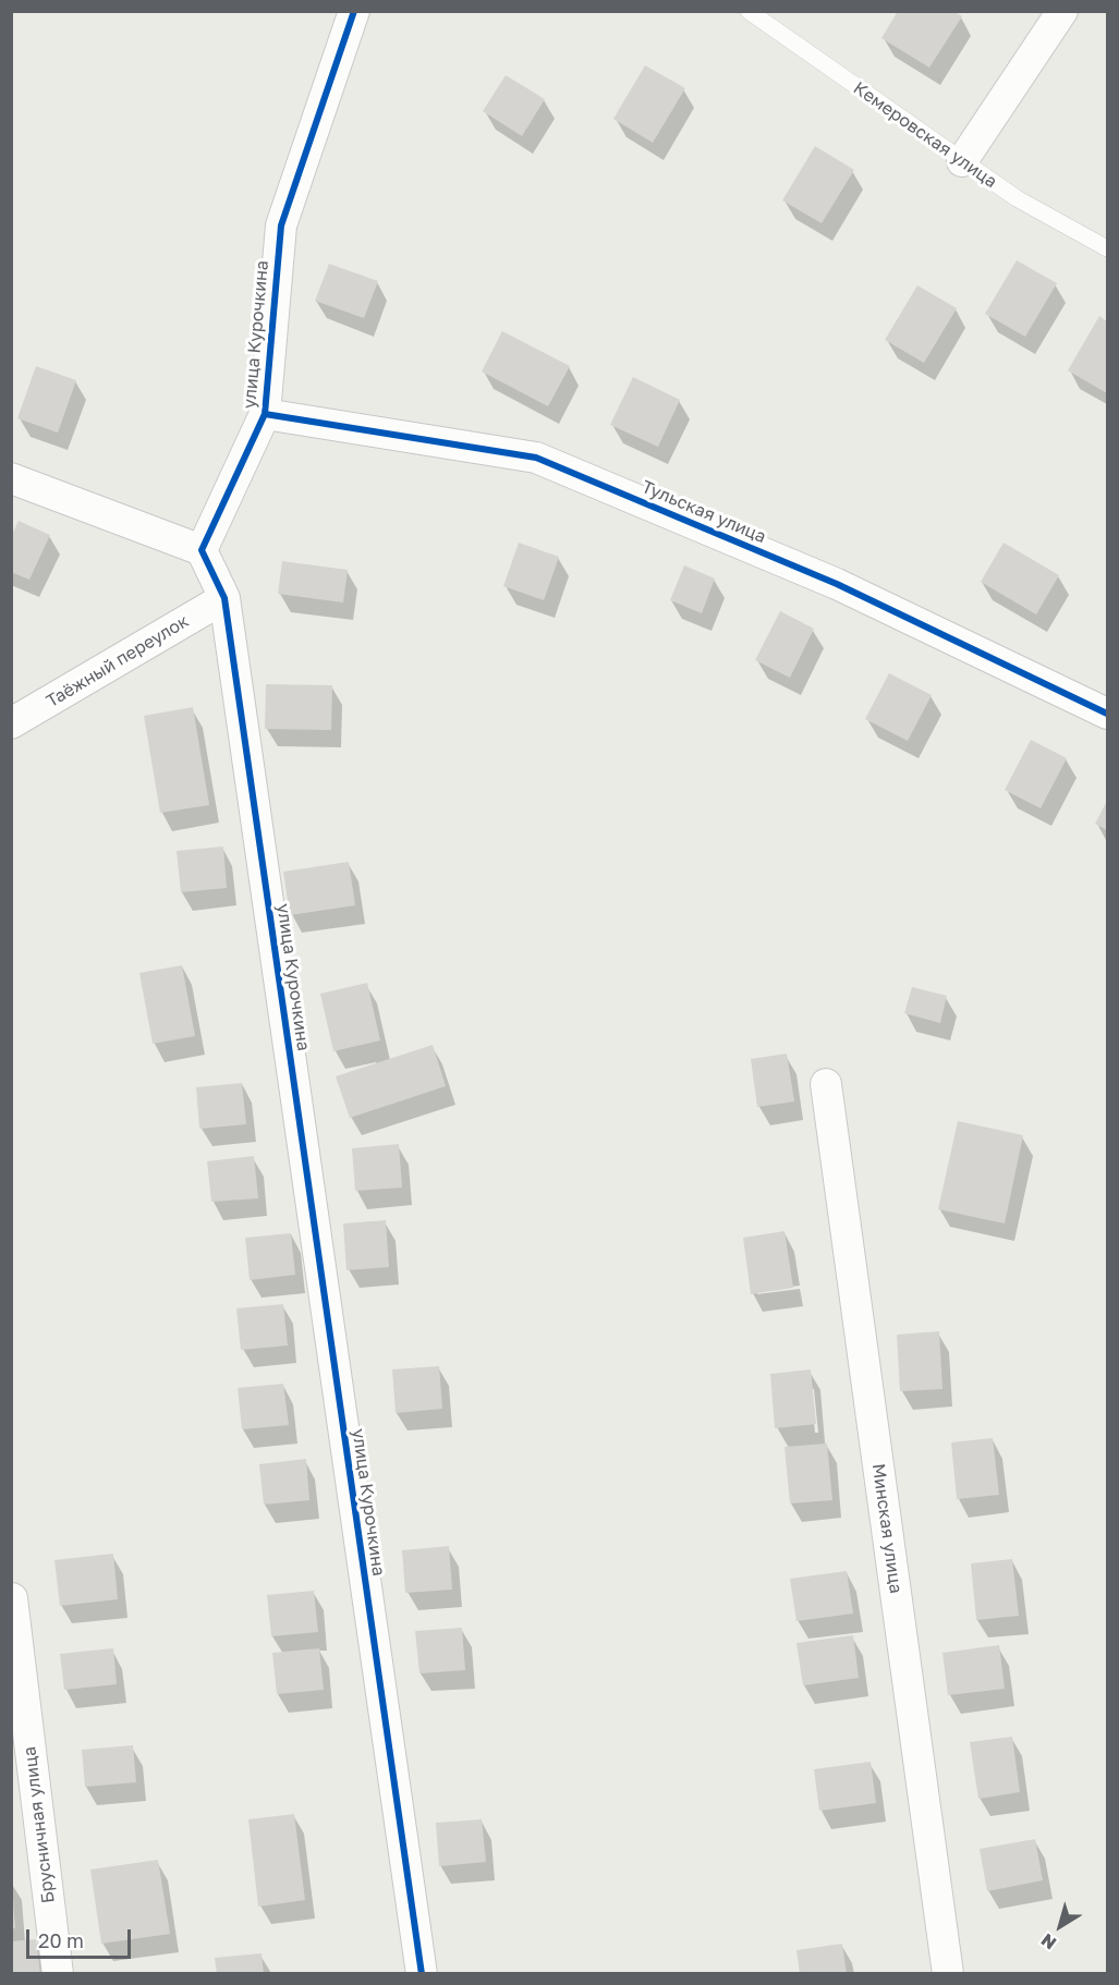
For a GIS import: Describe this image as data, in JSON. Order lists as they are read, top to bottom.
{
  "streets": {
    "street": [
      "улица Курочкина",
      "Тульская улица",
      "Таёжный переулок",
      "Минская улица",
      "Брусничная улица"
    ],
    "lane": ["Кемеровская улица"]
  },
  "crossings": [
    ["улица Курочкина", "Тульская улица"],
    ["улица Курочкина", "Таёжный переулок"]
  ],
  "scale_bar": "20 m",
  "north": "bottom left"
}
